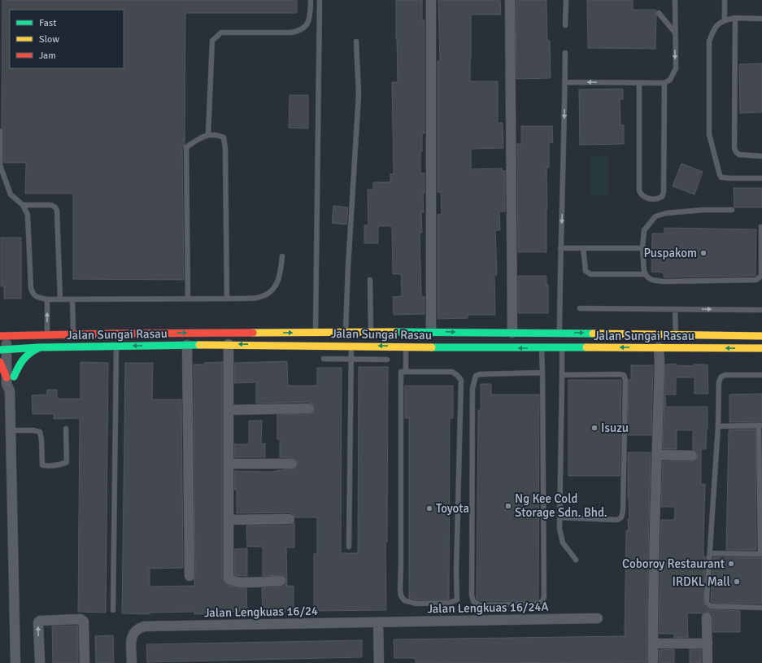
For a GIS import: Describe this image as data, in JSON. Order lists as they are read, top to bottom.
{
  "streets": {
    "main road": ["Jalan Sungai Rasau"],
    "street": ["Jalan Lengkuas 16/24A", "Jalan Lengkuas 16/24"]
  },
  "crossings": [
    ["Jalan Lengkuas 16/24A", "Jalan Lengkuas 16/24"]
  ],
  "places": [
    "Puspakom",
    "Isuzu",
    "Ng Kee Cold Storage Sdn. Bhd.",
    "Toyota",
    "Coboroy Restaurant",
    "IRDKL Mall"
  ],
  "legend": ["Fast", "Slow", "Jam"]
}
